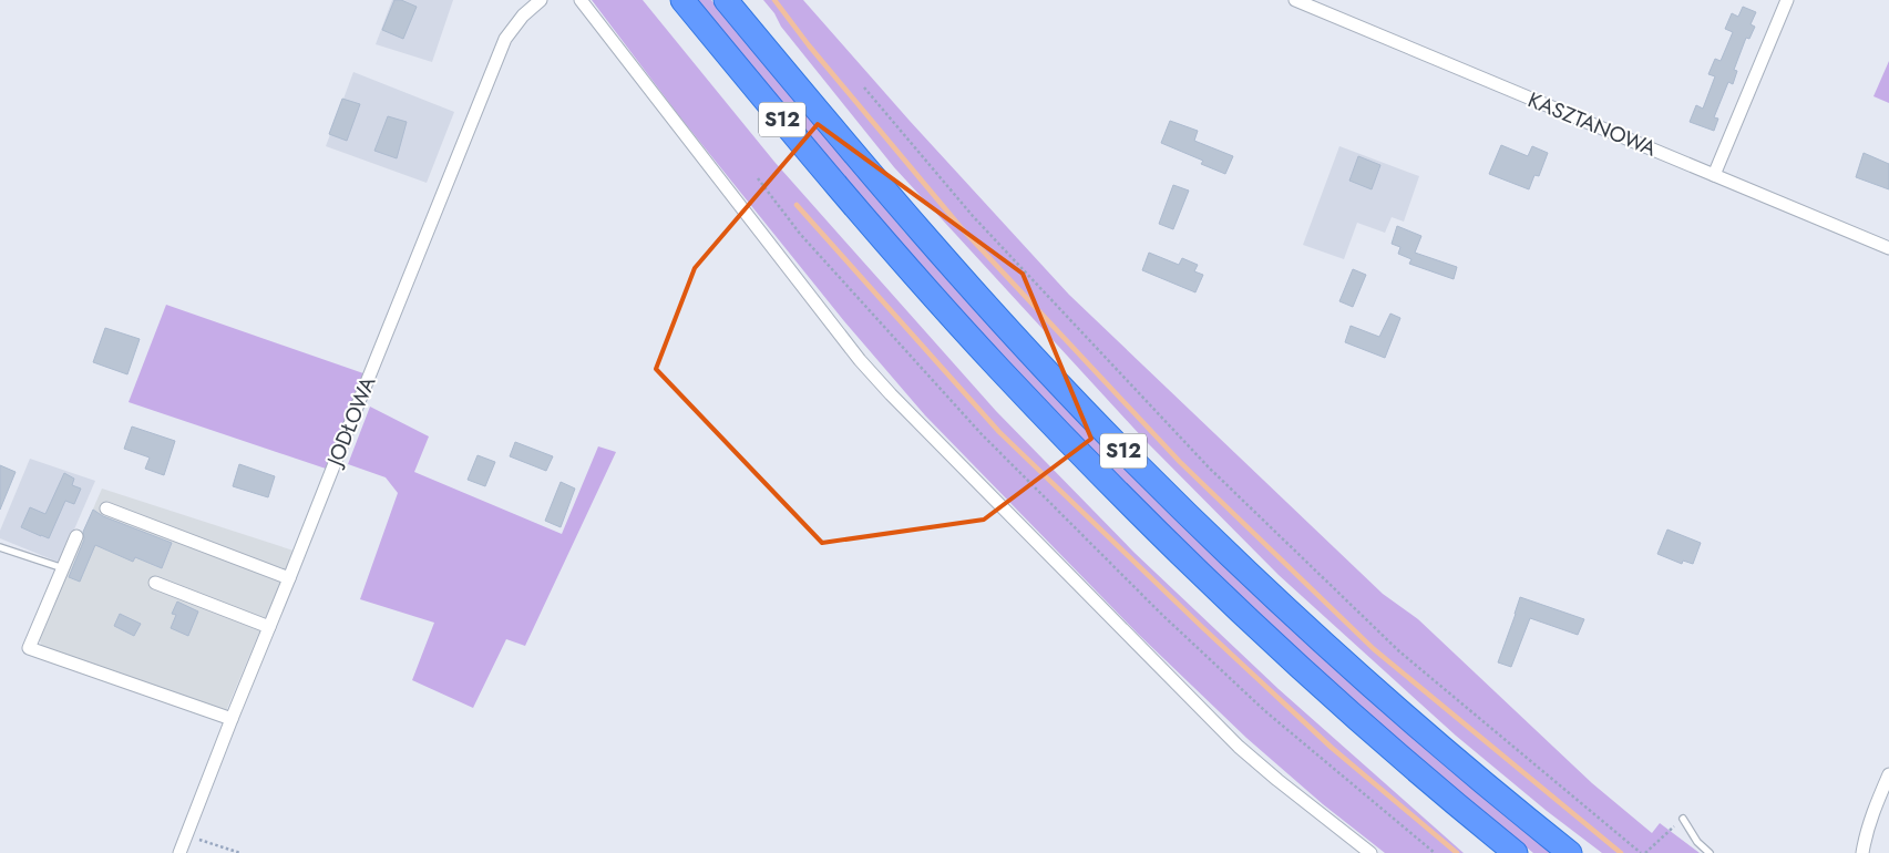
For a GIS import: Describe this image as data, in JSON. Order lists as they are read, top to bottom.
{
  "streets": {
    "highway": ["S12"],
    "street": ["KASZTANOWA", "JODŁOWA"]
  }
}
